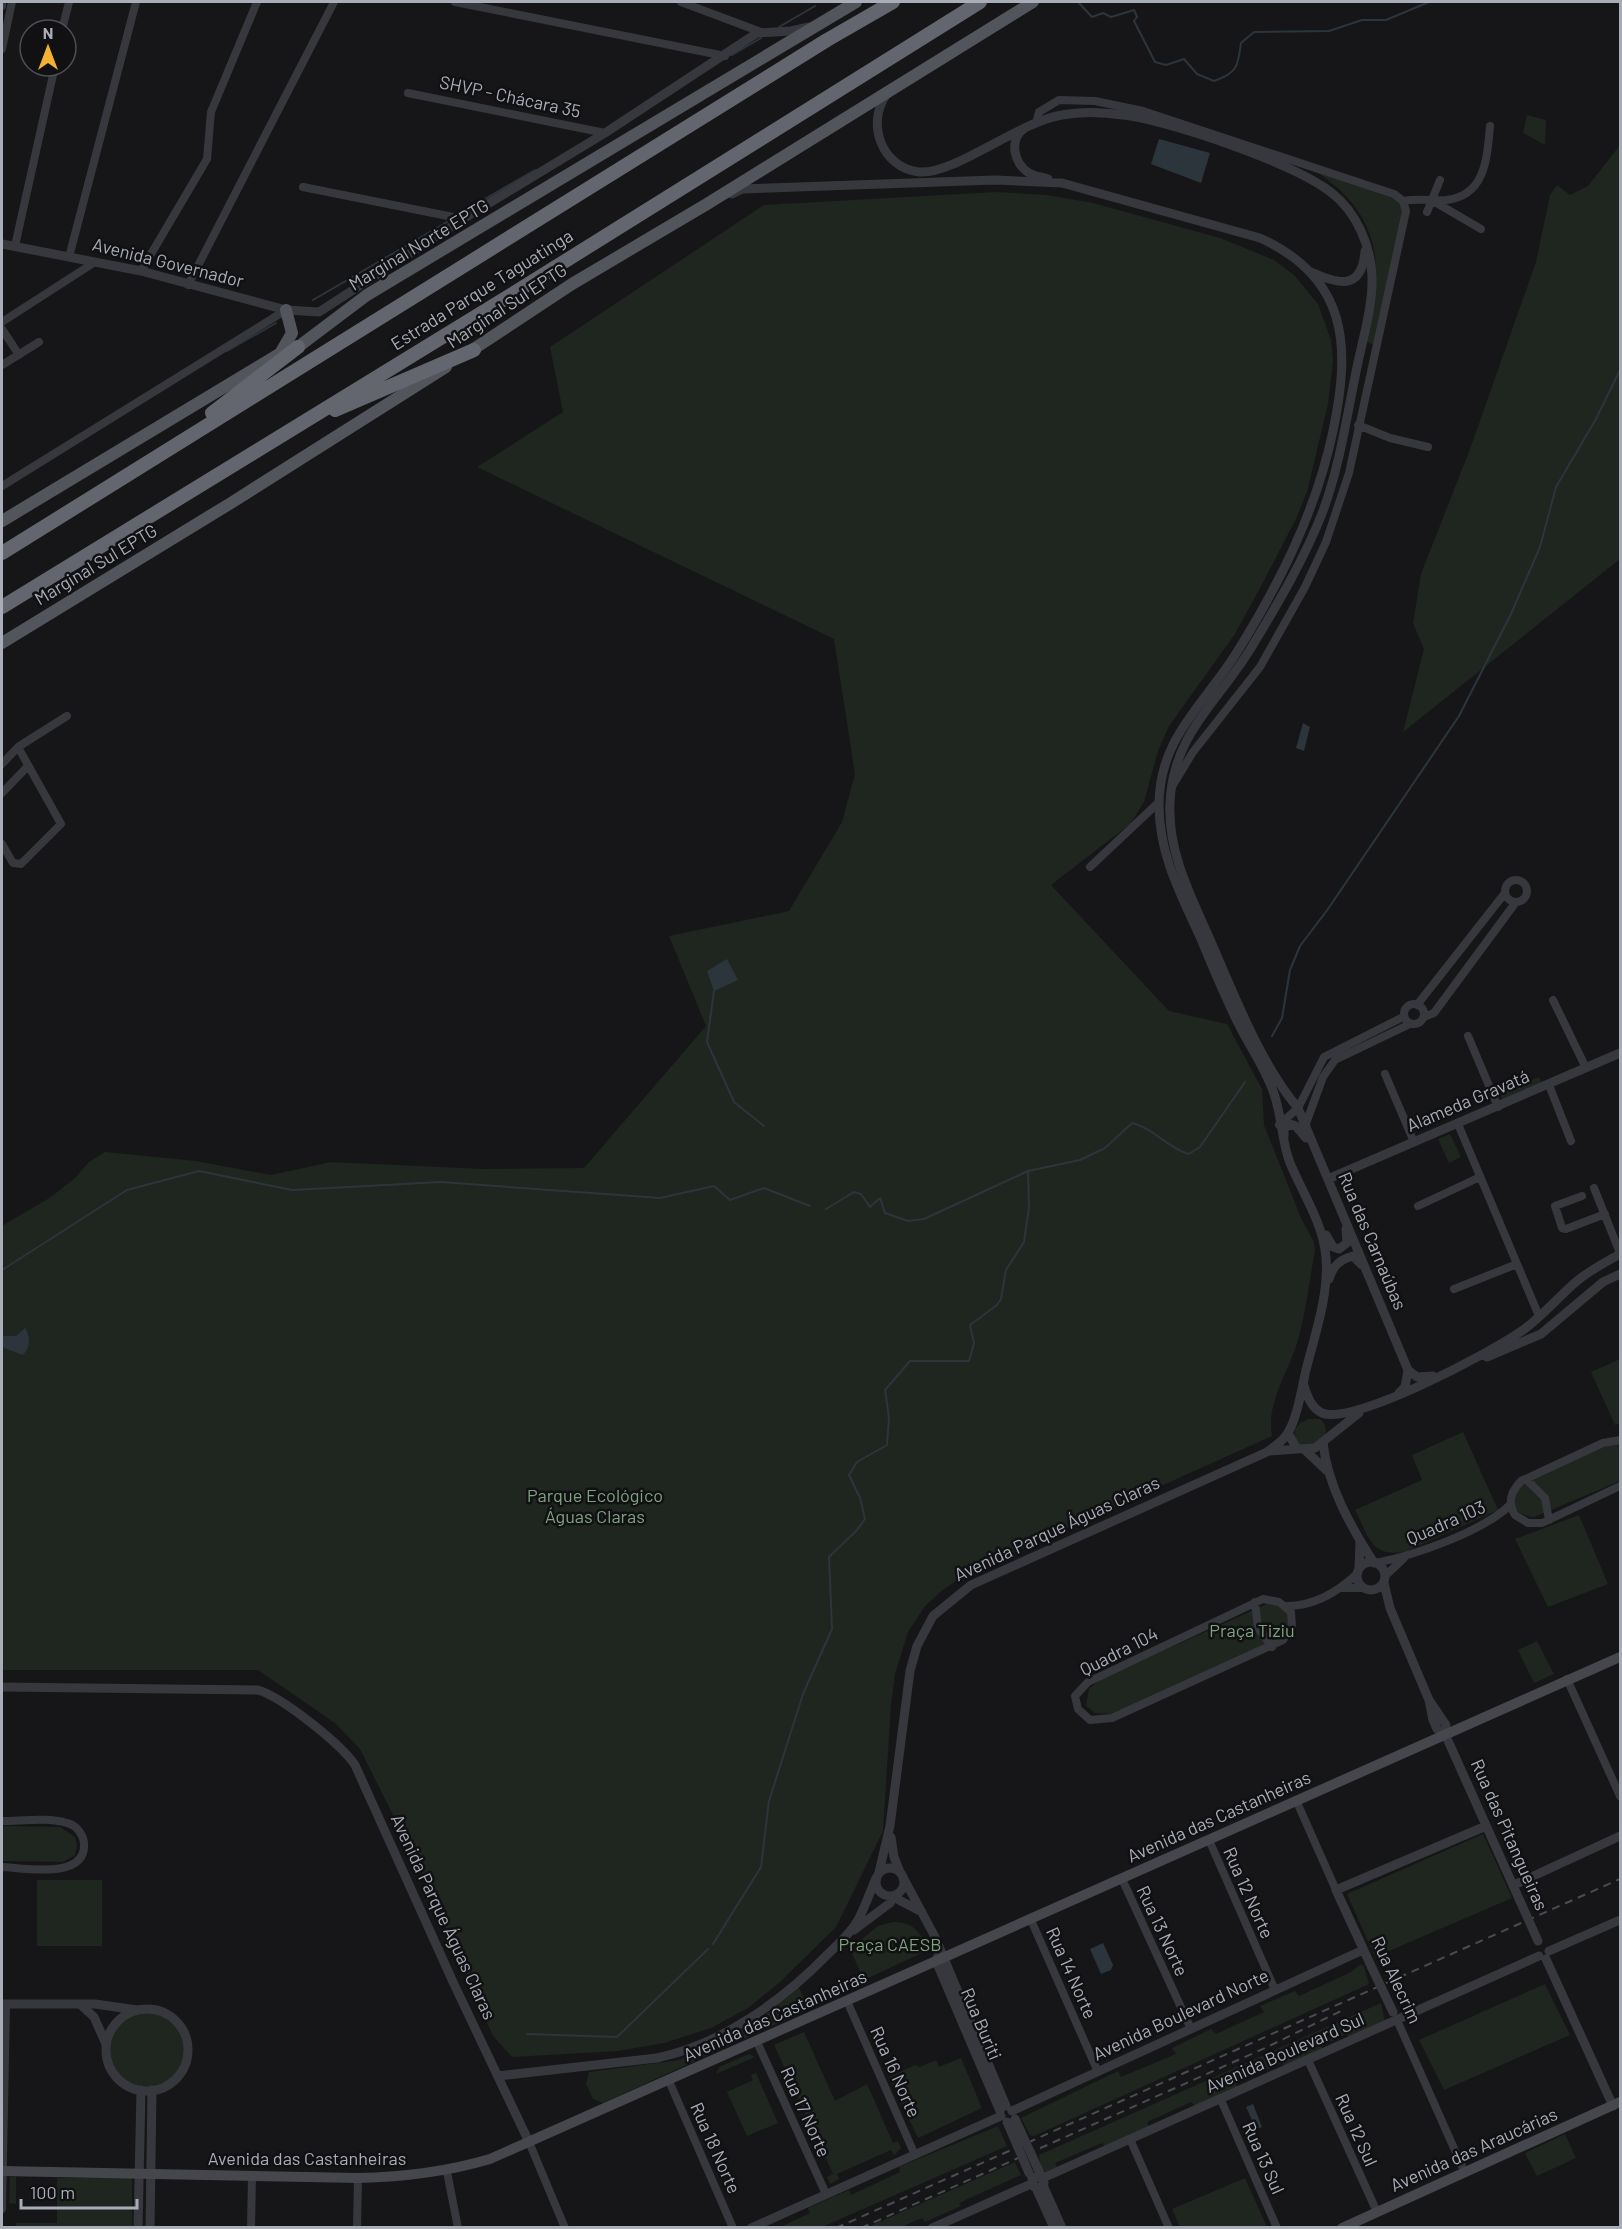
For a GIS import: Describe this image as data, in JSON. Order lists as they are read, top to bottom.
{
  "streets": {
    "highway": ["Estrada Parque Taguatinga"],
    "main road": [
      "Marginal Norte EPTG",
      "Marginal Sul EPTG",
      "Avenida das Castanheiras",
      "Avenida das Araucárias"
    ],
    "street": [
      "SHVP - Chácara 35",
      "Avenida Governador",
      "Alameda Gravatá",
      "Rua das Carnaúbas",
      "Quadra 103",
      "Avenida Parque Águas Claras",
      "Quadra 104",
      "Rua das Pitangueiras",
      "Rua 12 Norte",
      "Rua 13 Norte",
      "Rua 14 Norte",
      "Rua Alecrim",
      "Avenida Boulevard Norte",
      "Rua Buriti",
      "Avenida Boulevard Sul",
      "Rua 16 Norte",
      "Rua 17 Norte",
      "Rua 12 Sul",
      "Rua 18 Norte",
      "Rua 13 Sul"
    ]
  },
  "crossings": [
    ["Marginal Sul EPTG", "Rua das Carnaúbas"],
    ["Alameda Gravatá", "Rua das Carnaúbas"],
    ["Quadra 103", "Quadra 104"],
    ["Quadra 103", "Rua das Pitangueiras"],
    ["Avenida Parque Águas Claras", "Rua Buriti"],
    ["Quadra 104", "Rua das Pitangueiras"],
    ["Avenida das Castanheiras", "Rua das Pitangueiras"],
    ["Avenida das Castanheiras", "Rua 12 Norte"],
    ["Avenida das Castanheiras", "Rua 13 Norte"],
    ["Avenida das Castanheiras", "Rua 14 Norte"],
    ["Avenida das Castanheiras", "Rua Alecrim"],
    ["Avenida das Castanheiras", "Rua Buriti"],
    ["Avenida das Castanheiras", "Rua 16 Norte"],
    ["Avenida das Castanheiras", "Rua 17 Norte"],
    ["Avenida das Castanheiras", "Rua 18 Norte"],
    ["Rua das Pitangueiras", "Avenida Boulevard Sul"],
    ["Rua das Pitangueiras", "Avenida das Araucárias"],
    ["Rua 12 Norte", "Avenida Boulevard Norte"],
    ["Rua 13 Norte", "Avenida Boulevard Norte"],
    ["Rua 14 Norte", "Avenida Boulevard Norte"],
    ["Rua Alecrim", "Avenida Boulevard Norte"],
    ["Rua Alecrim", "Avenida Boulevard Sul"],
    ["Rua Alecrim", "Avenida das Araucárias"],
    ["Avenida Boulevard Norte", "Rua Buriti"],
    ["Avenida Boulevard Norte", "Rua 16 Norte"],
    ["Avenida Boulevard Norte", "Rua 17 Norte"],
    ["Rua Buriti", "Avenida Boulevard Sul"],
    ["Avenida Boulevard Sul", "Rua 12 Sul"],
    ["Avenida Boulevard Sul", "Rua 13 Sul"],
    ["Rua 12 Sul", "Avenida das Araucárias"]
  ],
  "parks": ["Parque Ecológico Águas Claras", "Praça Tiziu", "Praça CAESB"],
  "scale_bar": "100 m",
  "north": "top"
}
